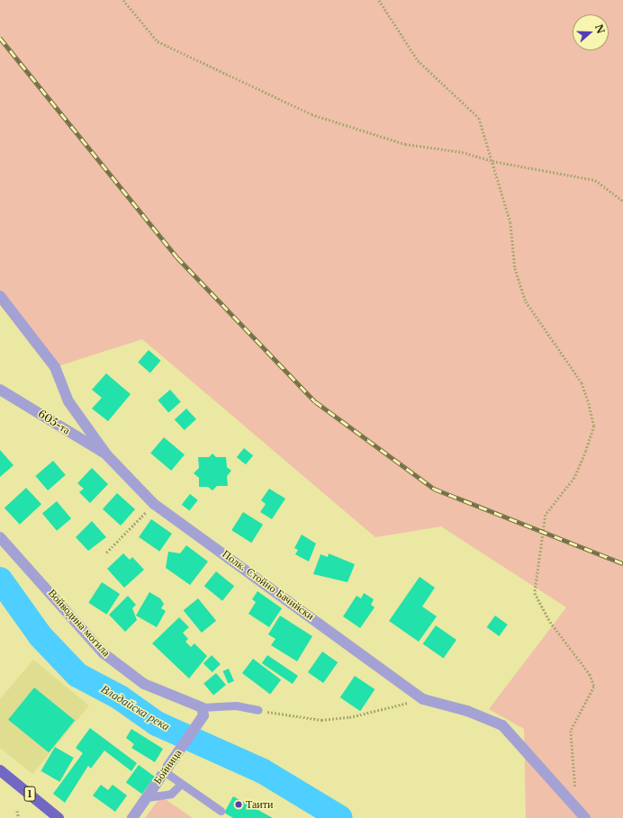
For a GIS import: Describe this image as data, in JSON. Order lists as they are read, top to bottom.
{
  "streets": {
    "main road": ["1"],
    "street": [
      "605-та",
      "Полк. Стойно Бачийски",
      "Войводина могила",
      "Бойница"
    ]
  },
  "crossings": [
    ["605-та", "Полк. Стойно Бачийски"],
    ["Войводина могила", "Бойница"]
  ],
  "water": ["Владайска река"],
  "places": ["Таити"],
  "north": "right"
}
